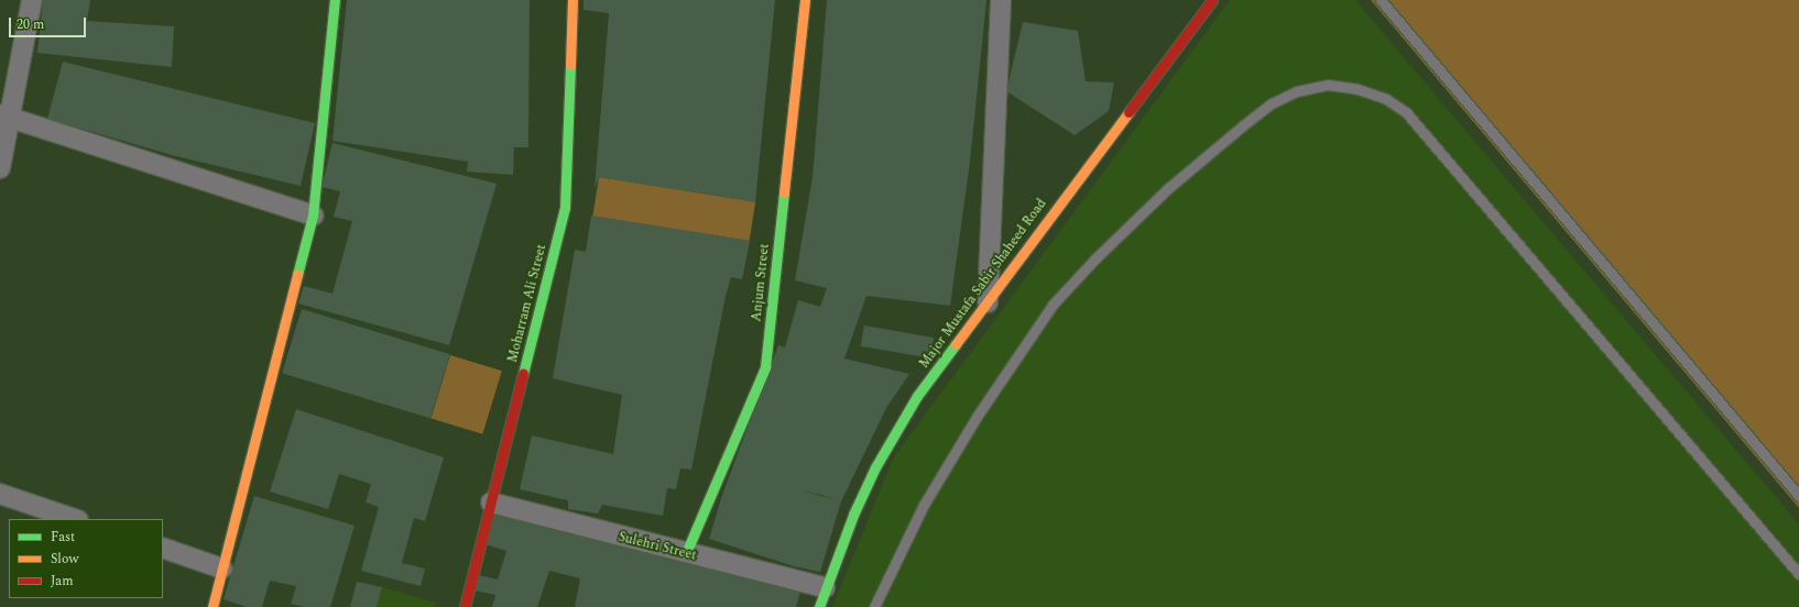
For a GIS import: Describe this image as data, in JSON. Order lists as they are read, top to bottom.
{
  "streets": {
    "street": [
      "Anjum Street",
      "Major Mustafa Sabir Shaheed Road",
      "Moharram Ali Street",
      "Sulehri Street"
    ]
  },
  "crossings": [
    ["Anjum Street", "Sulehri Street"],
    ["Major Mustafa Sabir Shaheed Road", "Sulehri Street"],
    ["Moharram Ali Street", "Sulehri Street"]
  ],
  "legend": ["Fast", "Slow", "Jam"],
  "scale_bar": "20 m"
}
